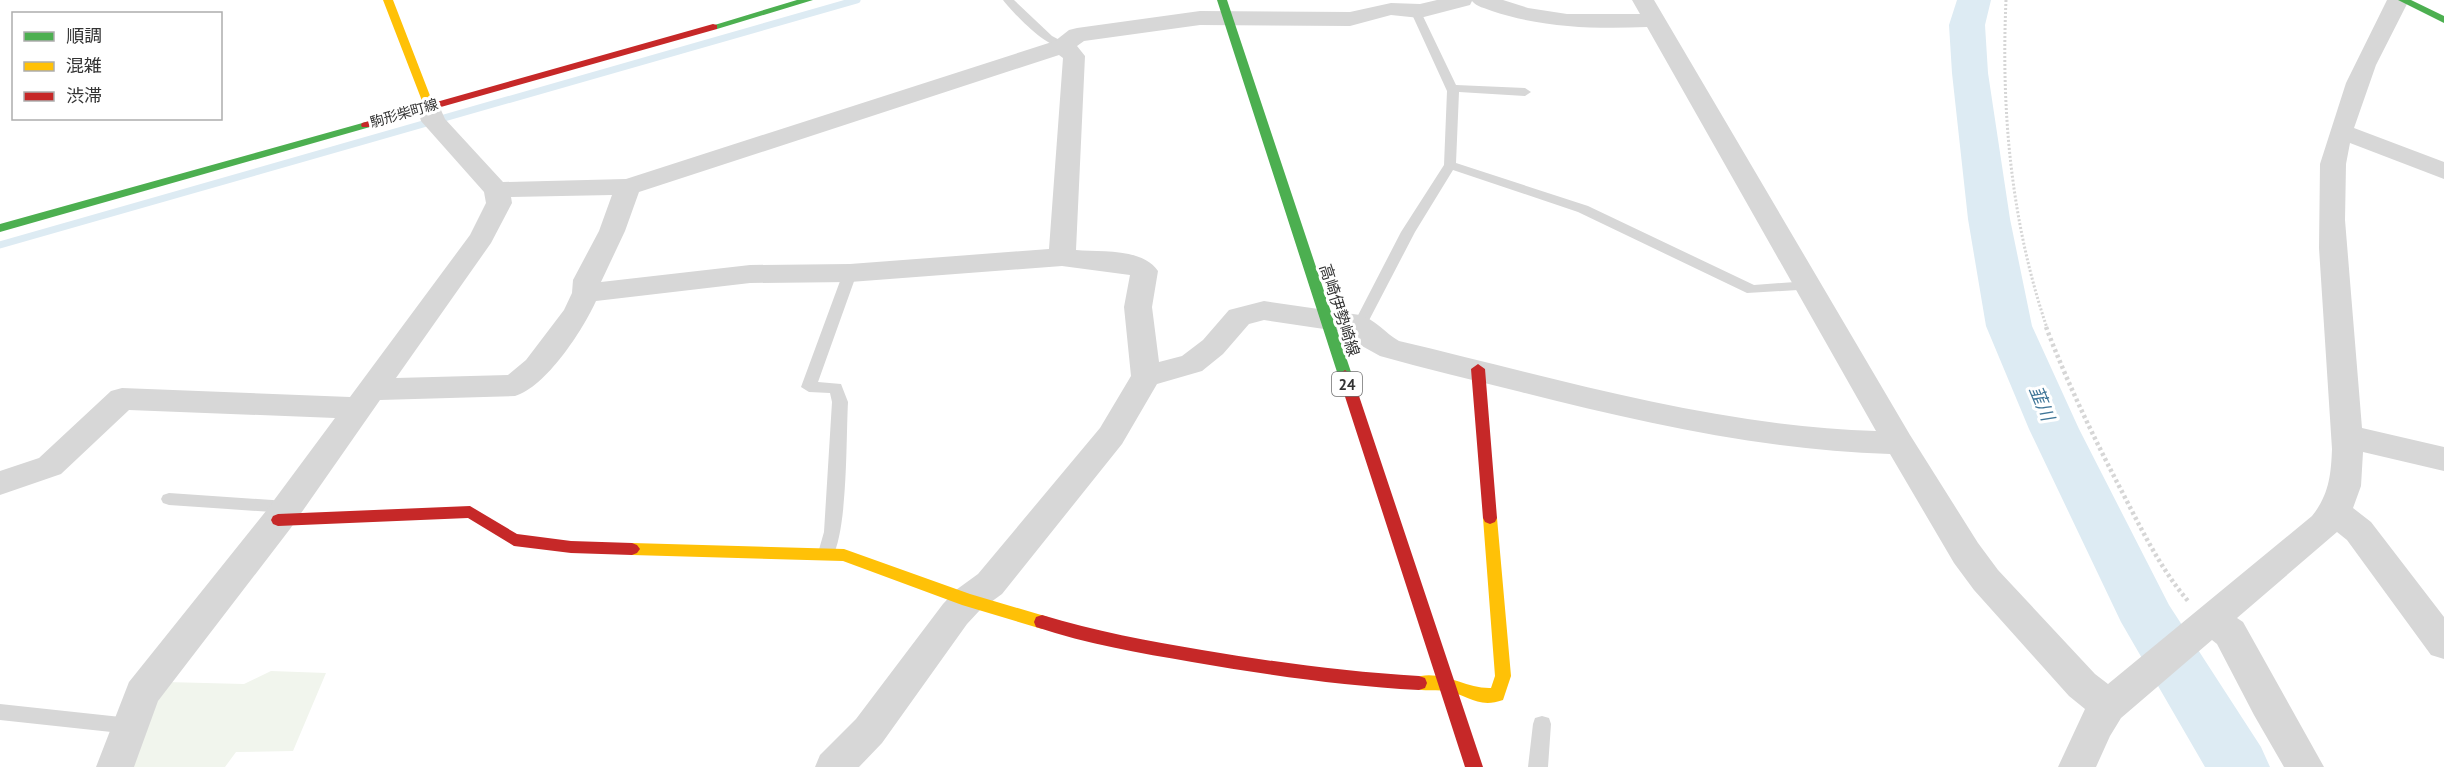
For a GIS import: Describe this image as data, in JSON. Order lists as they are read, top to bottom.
{
  "streets": {
    "main road": ["駒形柴町線", "高崎伊勢崎線", "24"]
  },
  "water": ["韮川"],
  "legend": ["順調", "混雑", "渋滞"]
}
